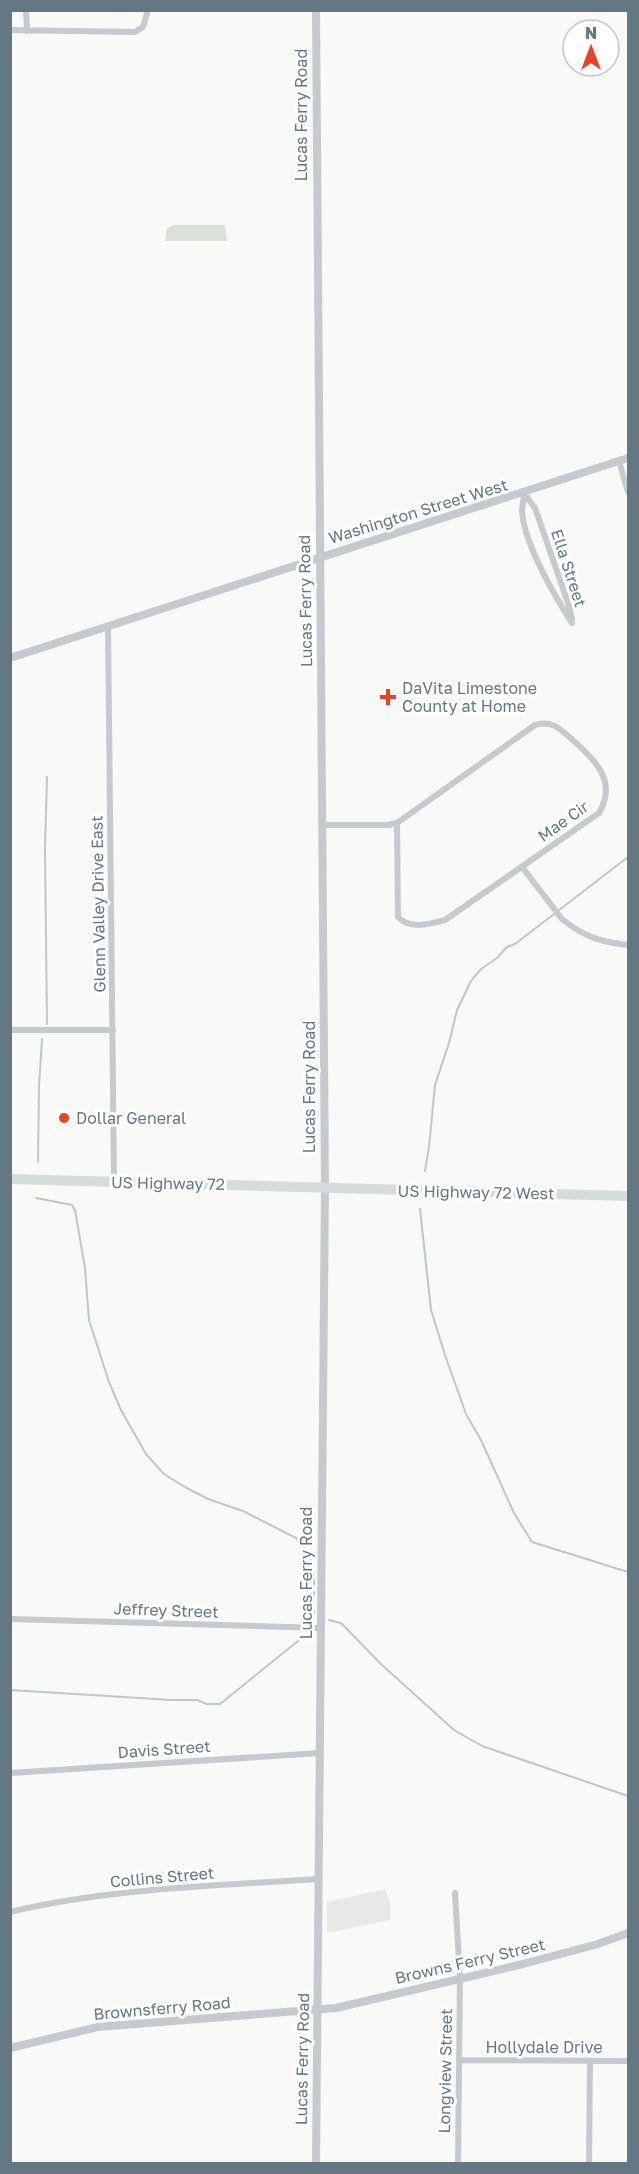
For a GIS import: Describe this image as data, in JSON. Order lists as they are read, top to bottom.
{
  "streets": {
    "highway": ["US Highway 72", "US Highway 72 West"],
    "street": [
      "Lucas Ferry Road",
      "Washington Street West",
      "Ella Street",
      "Mae Cir",
      "Glenn Valley Drive East",
      "Jeffrey Street",
      "Davis Street",
      "Collins Street",
      "Browns Ferry Street",
      "Brownsferry Road",
      "Hollydale Drive",
      "Longview Street"
    ]
  },
  "crossings": [
    ["Lucas Ferry Road", "Washington Street West"],
    ["Lucas Ferry Road", "US Highway 72"],
    ["Lucas Ferry Road", "US Highway 72 West"],
    ["Lucas Ferry Road", "Jeffrey Street"],
    ["Lucas Ferry Road", "Davis Street"],
    ["Lucas Ferry Road", "Collins Street"],
    ["Lucas Ferry Road", "Browns Ferry Street"],
    ["Lucas Ferry Road", "Brownsferry Road"],
    ["Washington Street West", "Ella Street"],
    ["Washington Street West", "Glenn Valley Drive East"],
    ["Glenn Valley Drive East", "US Highway 72"],
    ["US Highway 72", "US Highway 72 West"],
    ["Browns Ferry Street", "Brownsferry Road"],
    ["Browns Ferry Street", "Longview Street"],
    ["Hollydale Drive", "Longview Street"]
  ],
  "places": {
    "health": ["DaVita Limestone County at Home"],
    "other": ["Dollar General"]
  },
  "north": "top"
}
